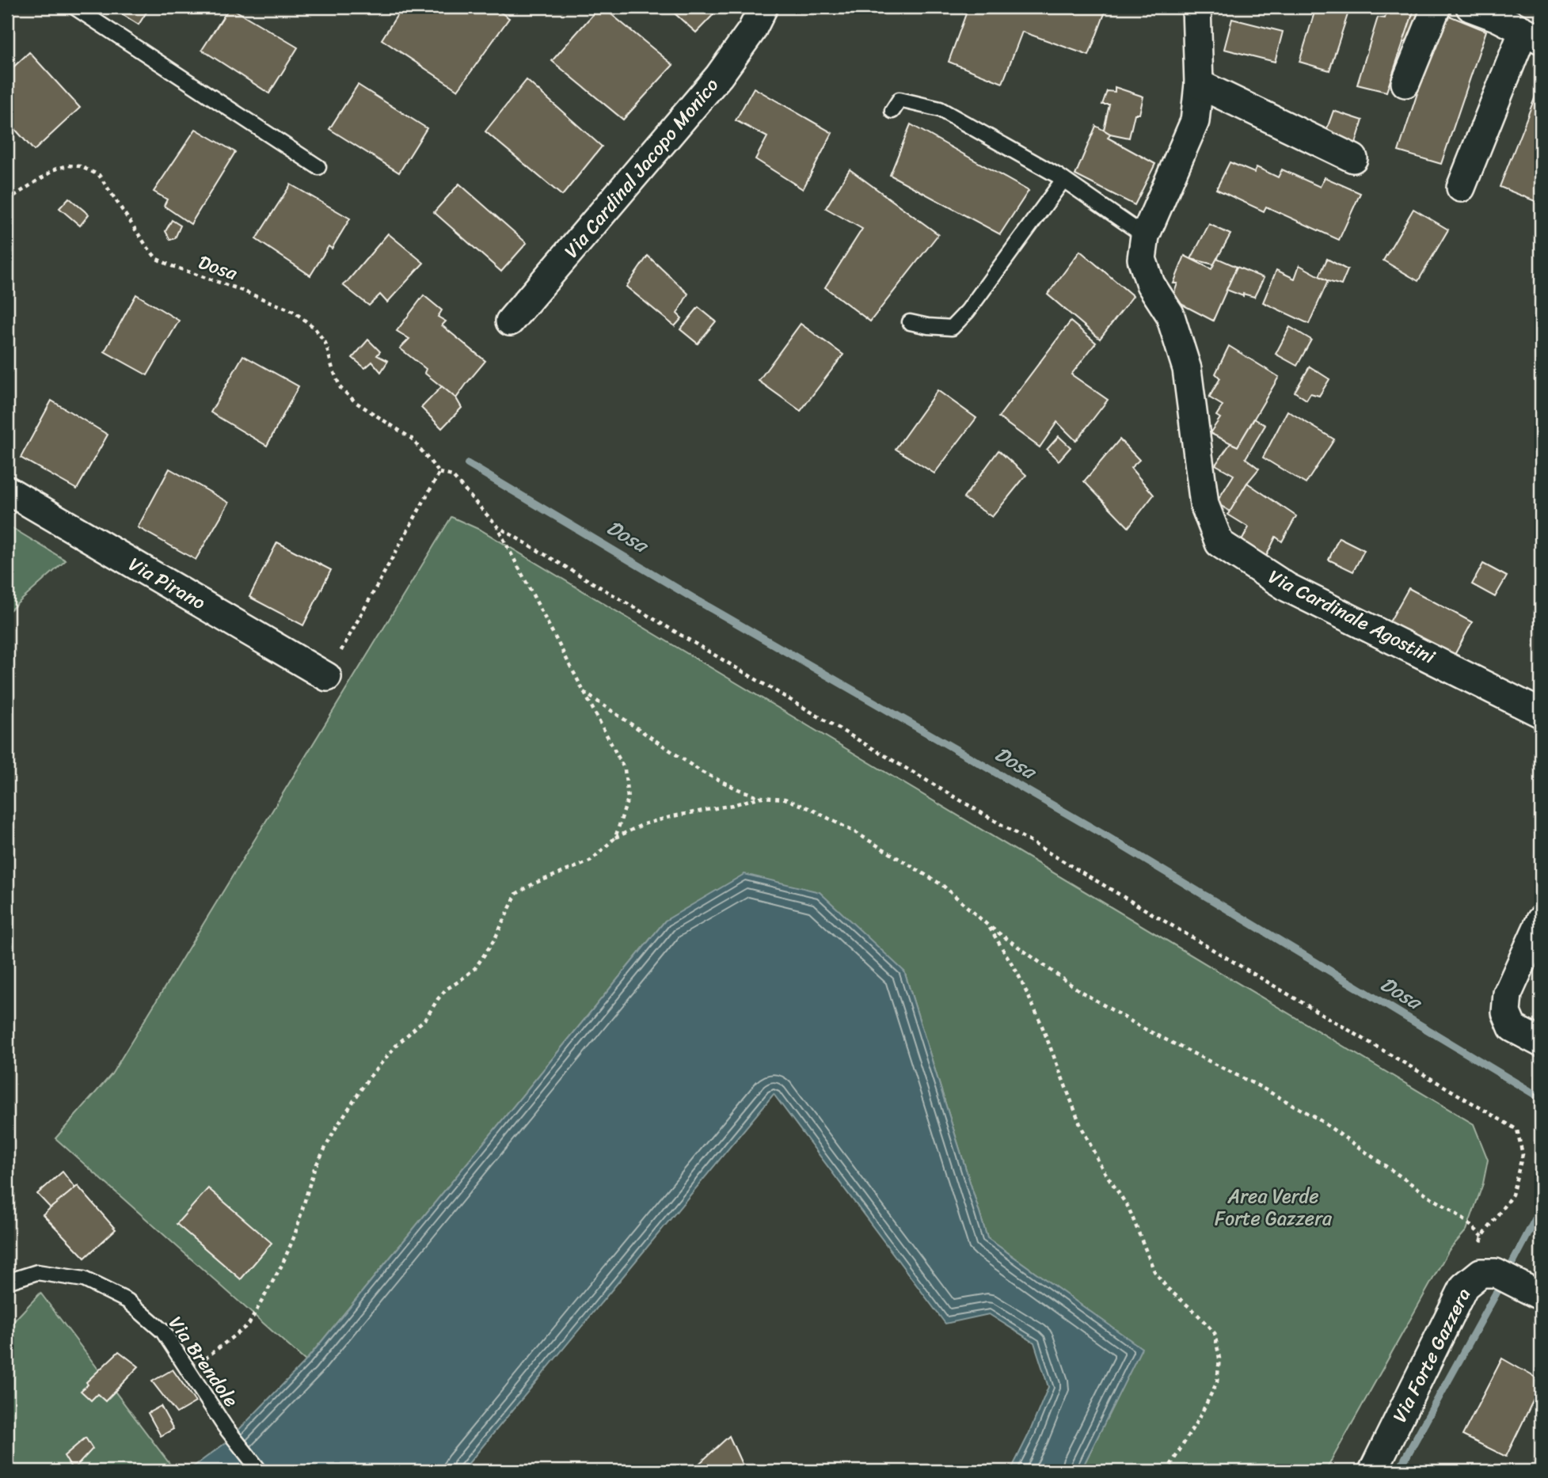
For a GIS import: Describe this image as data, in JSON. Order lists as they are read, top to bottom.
{
  "streets": {
    "street": [
      "Via Cardinal Jacopo Monico",
      "Via Pirano",
      "Via Cardinale Agostini",
      "Via Forte Gazzera"
    ],
    "lane": ["Via Brendole"],
    "path": ["Dosa"]
  },
  "water": ["Dosa"],
  "parks": ["Area Verde Forte Gazzera"]
}
